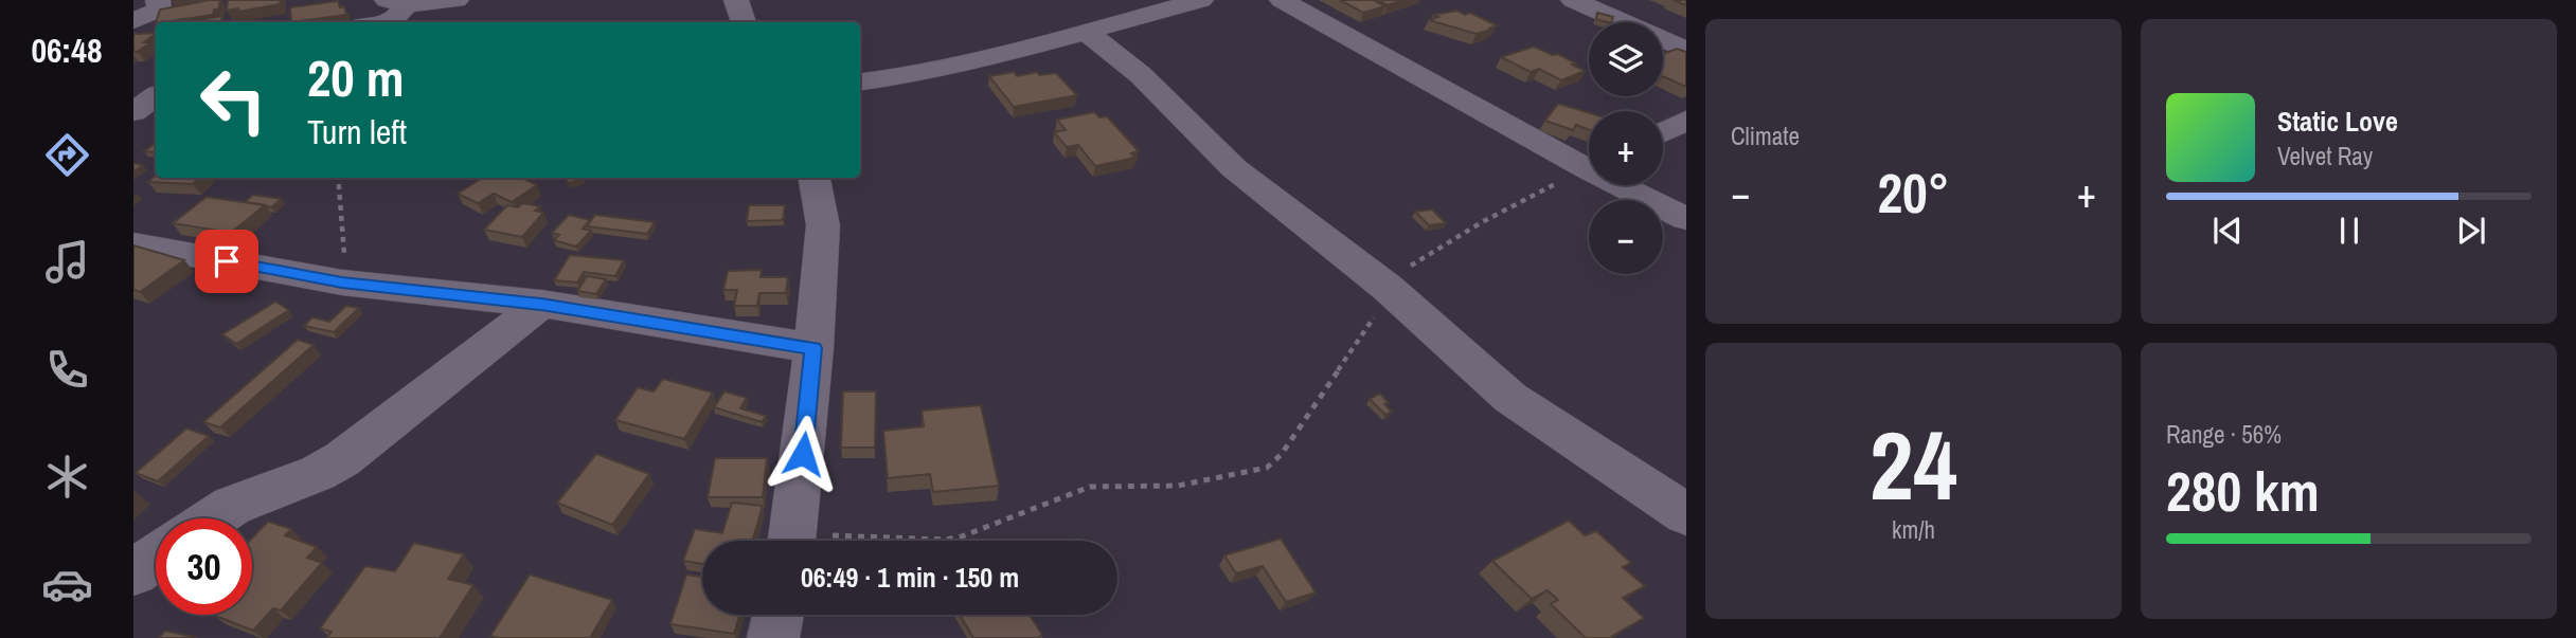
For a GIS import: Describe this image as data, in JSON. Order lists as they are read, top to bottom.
{
  "page": {
    "tabs": "06:48",
    "tile": [
      "Climate",
      ["24", "km/h"],
      ["Range · 56%", "280 km"]
    ],
    "map_buttons": ["+", "−"],
    "turn": ["20 m", "Turn left"],
    "song": ["Static Love", "Velvet Ray"],
    "heat": ["−", "20°", "+"],
    "limit": "30",
    "trip": "06:49 · 1 min · 150 m"
  }
}
